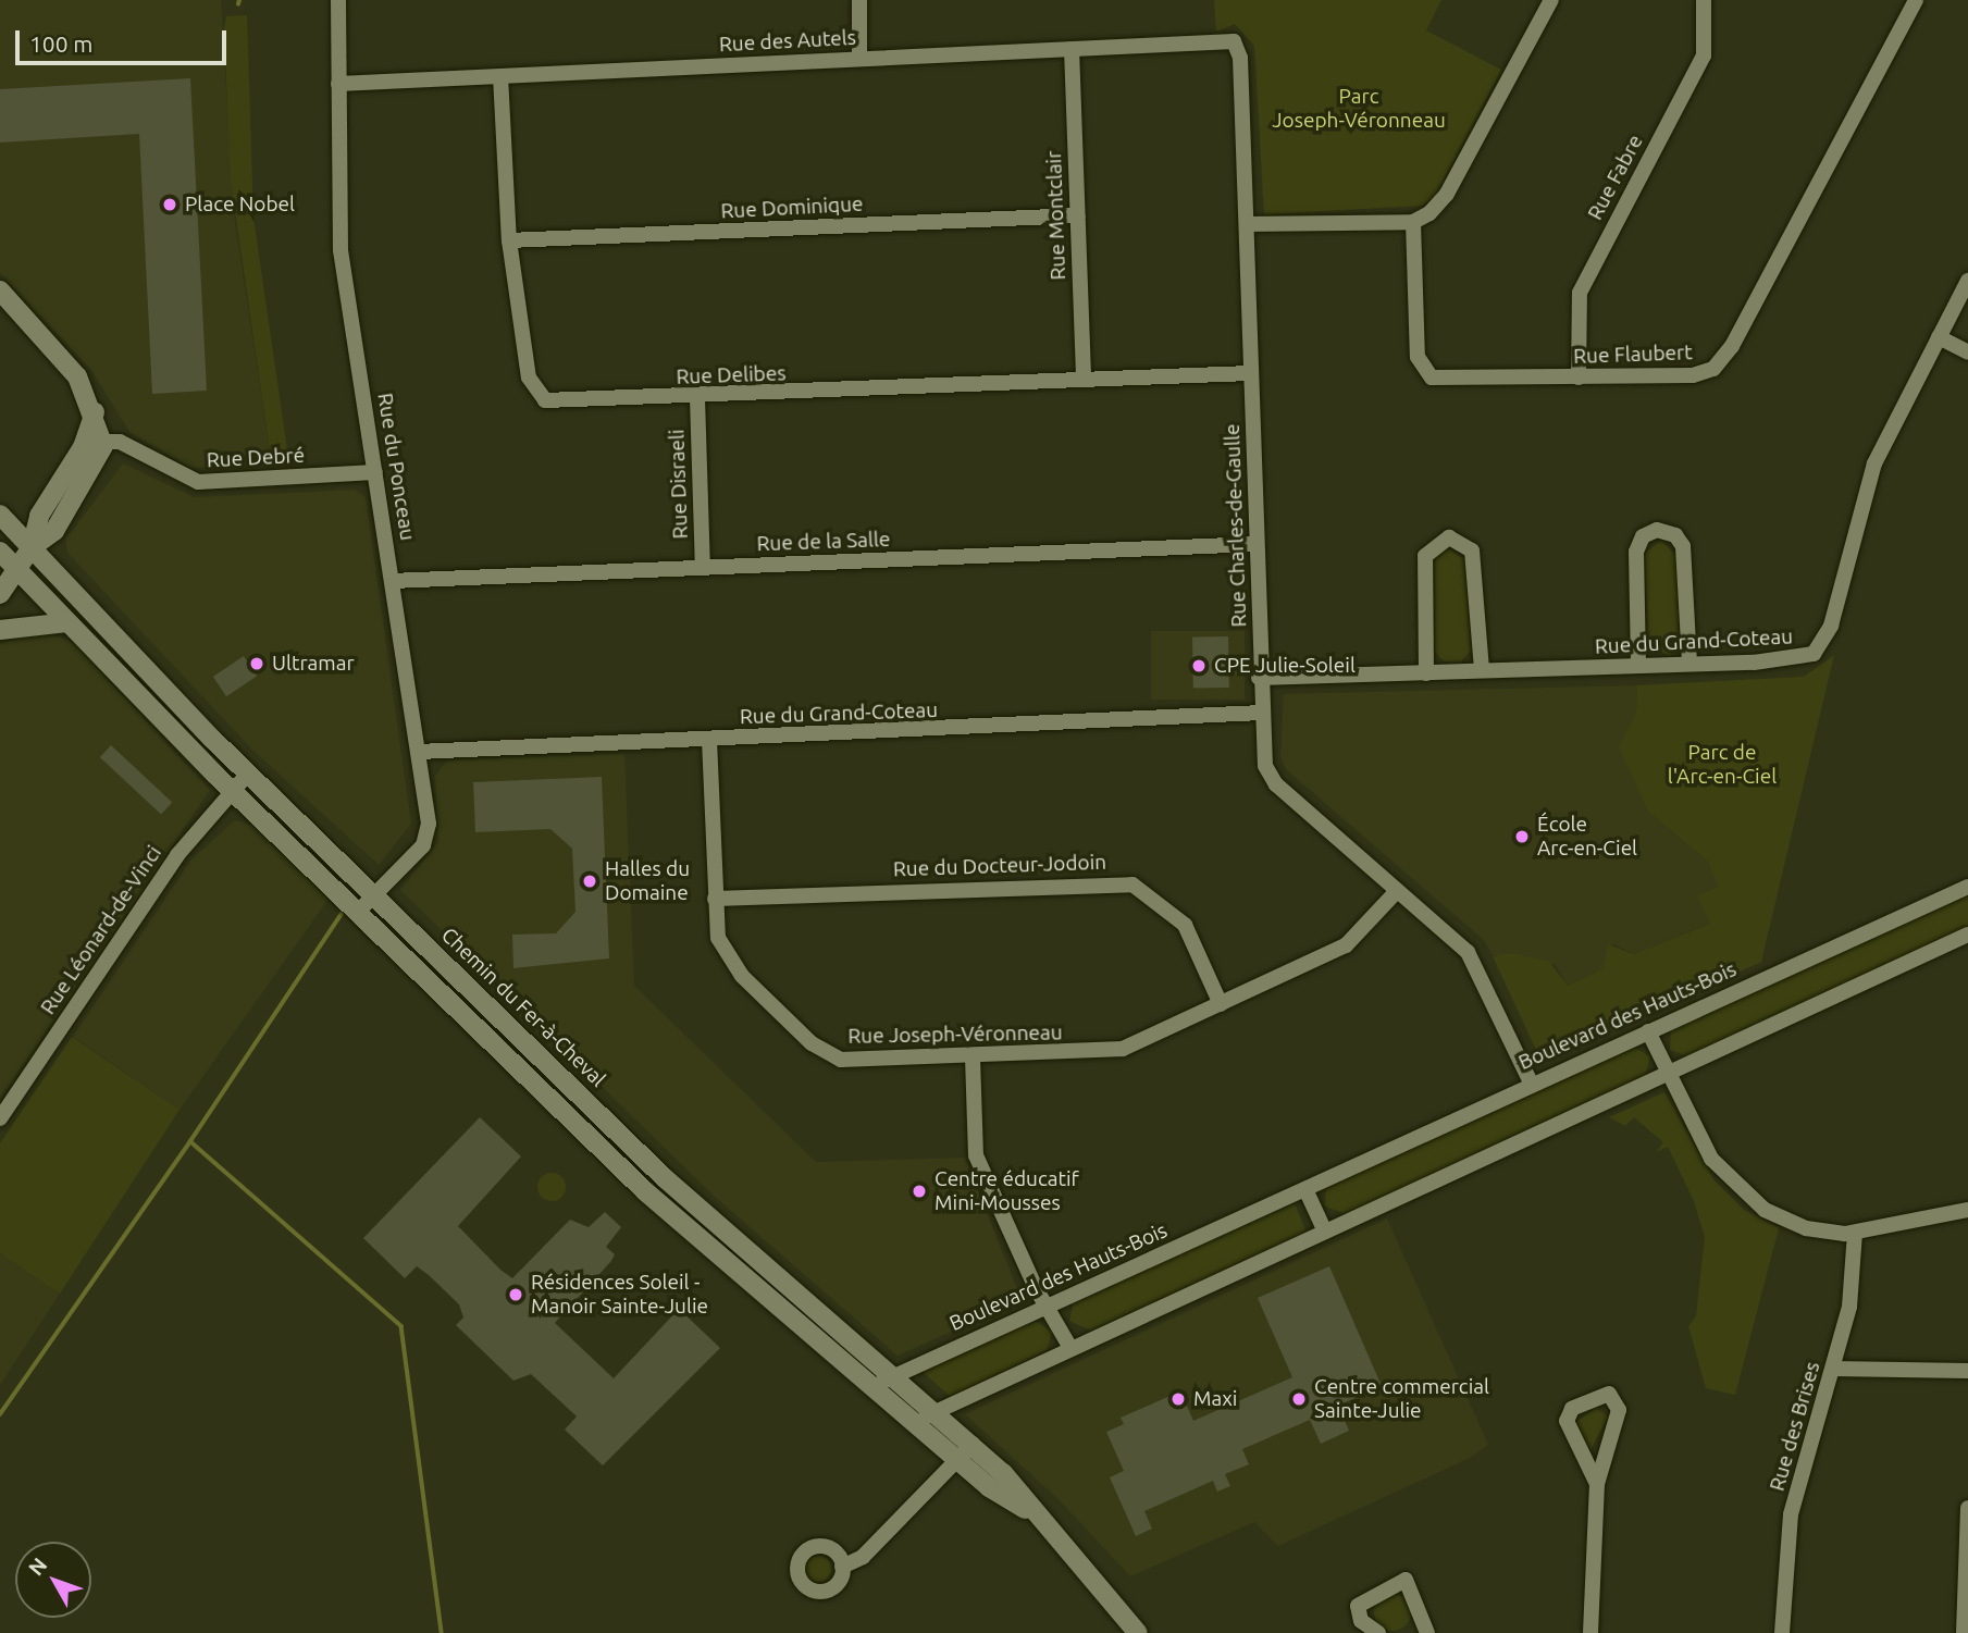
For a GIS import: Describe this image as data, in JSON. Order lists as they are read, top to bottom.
{
  "streets": {
    "street": [
      "Rue des Autels",
      "Rue Fabre",
      "Rue Dominique",
      "Rue Montclair",
      "Rue Flaubert",
      "Rue Delibes",
      "Rue Debré",
      "Rue du Ponceau",
      "Rue Disraeli",
      "Rue Charles-de-Gaulle",
      "Rue de la Salle",
      "Rue du Grand-Coteau",
      "Rue du Docteur-Jodoin",
      "Rue Léonard-de-Vinci",
      "Chemin du Fer-à-Cheval",
      "Boulevard des Hauts-Bois",
      "Rue Joseph-Véronneau",
      "Rue des Brises"
    ]
  },
  "crossings": [
    ["Rue des Autels", "Rue Montclair"],
    ["Rue des Autels", "Rue Delibes"],
    ["Rue des Autels", "Rue du Ponceau"],
    ["Rue des Autels", "Rue Charles-de-Gaulle"],
    ["Rue Fabre", "Rue Flaubert"],
    ["Rue Dominique", "Rue Montclair"],
    ["Rue Dominique", "Rue Delibes"],
    ["Rue Montclair", "Rue Delibes"],
    ["Rue Delibes", "Rue Disraeli"],
    ["Rue Delibes", "Rue Charles-de-Gaulle"],
    ["Rue Debré", "Rue du Ponceau"],
    ["Rue du Ponceau", "Rue de la Salle"],
    ["Rue du Ponceau", "Rue du Grand-Coteau"],
    ["Rue du Ponceau", "Chemin du Fer-à-Cheval"],
    ["Rue Disraeli", "Rue de la Salle"],
    ["Rue Charles-de-Gaulle", "Rue de la Salle"],
    ["Rue Charles-de-Gaulle", "Rue du Grand-Coteau"],
    ["Rue Charles-de-Gaulle", "Boulevard des Hauts-Bois"],
    ["Rue Charles-de-Gaulle", "Rue Joseph-Véronneau"],
    ["Rue du Grand-Coteau", "Rue Joseph-Véronneau"],
    ["Rue du Docteur-Jodoin", "Rue Joseph-Véronneau"],
    ["Rue Léonard-de-Vinci", "Chemin du Fer-à-Cheval"],
    ["Chemin du Fer-à-Cheval", "Boulevard des Hauts-Bois"]
  ],
  "parks": ["Parc Joseph-Véronneau", "Parc de l'Arc-en-Ciel"],
  "places": [
    "Place Nobel",
    "Ultramar",
    "CPE Julie-Soleil",
    "École Arc-en-Ciel",
    "Halles du Domaine",
    "Centre éducatif Mini-Mousses",
    "Résidences Soleil - Manoir Sainte-Julie",
    "Maxi",
    "Centre commercial Sainte-Julie"
  ],
  "scale_bar": "100 m",
  "north": "top left"
}
